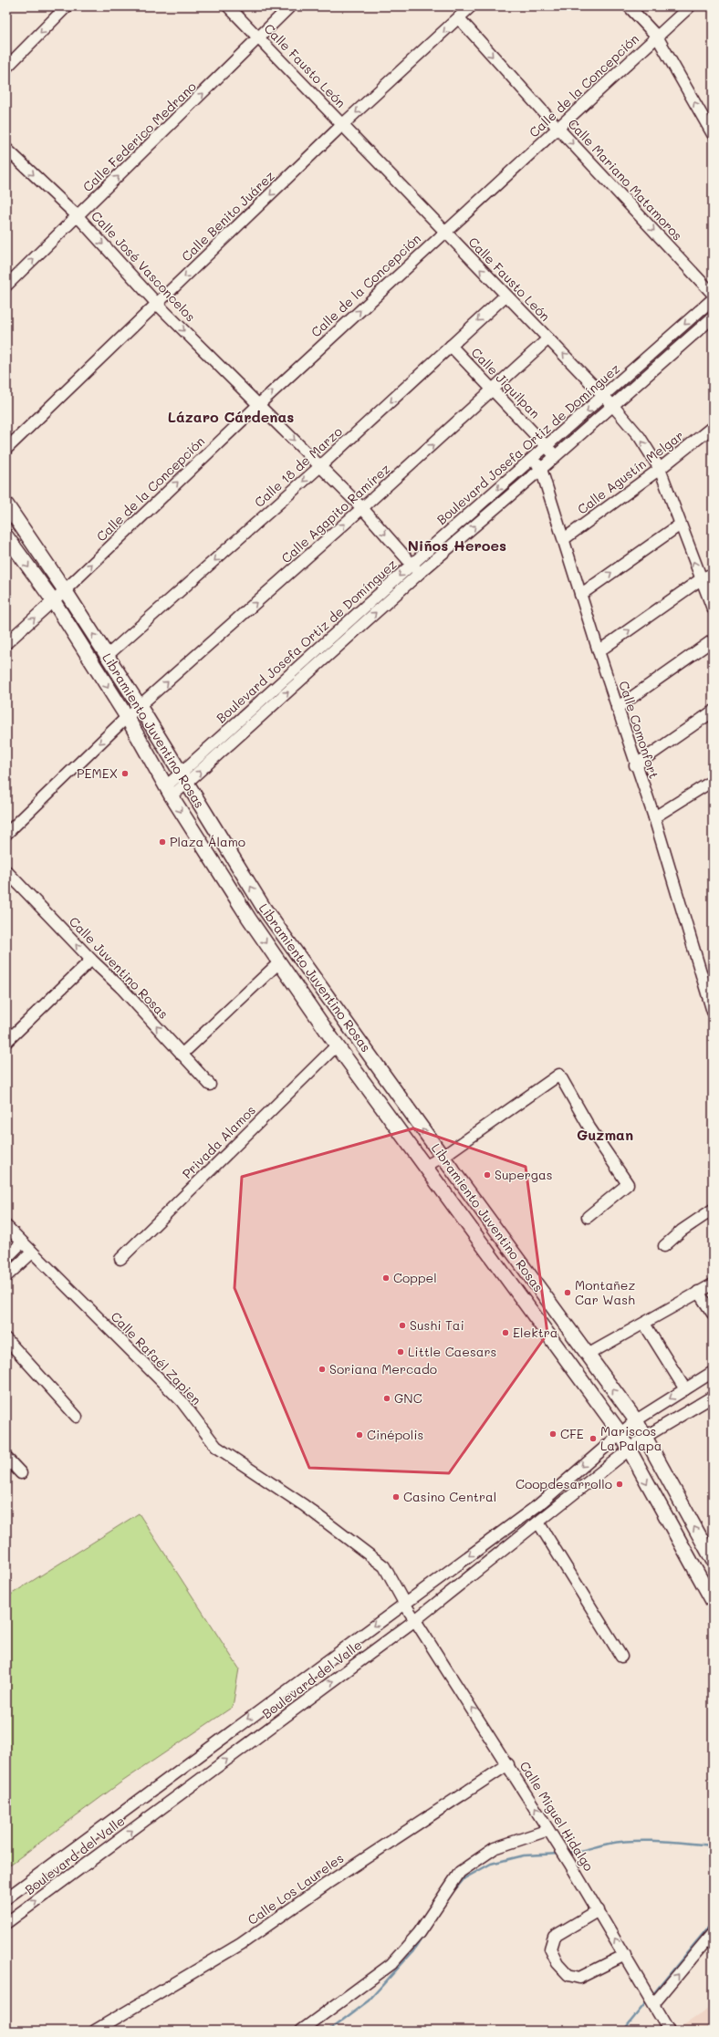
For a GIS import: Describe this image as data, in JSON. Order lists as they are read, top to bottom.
{
  "streets": {
    "main road": ["Libramiento Juventino Rosas"],
    "street": [
      "Calle Fausto León",
      "Calle de la Concepción",
      "Calle Federico Medrano",
      "Calle Mariano Matamoros",
      "Calle Benito Juárez",
      "Calle José Vasconcelos",
      "Calle Jiquilpan",
      "Boulevard Josefa Ortiz de Domínguez",
      "Calle 18 de Marzo",
      "Calle Agustín Melgar",
      "Calle Agapito Ramírez",
      "Calle Comonfort",
      "Calle Juventino Rosas",
      "Privada Alamos",
      "Calle Rafaél Zapien",
      "Boulevard del Valle",
      "Calle Miguel Hidalgo",
      "Calle Los Laureles"
    ]
  },
  "crossings": [
    ["Calle Fausto León", "Calle de la Concepción"],
    ["Calle Fausto León", "Calle Federico Medrano"],
    ["Calle Fausto León", "Calle Benito Juárez"],
    ["Calle Fausto León", "Boulevard Josefa Ortiz de Domínguez"],
    ["Calle Fausto León", "Calle 18 de Marzo"],
    ["Calle Fausto León", "Calle Agustín Melgar"],
    ["Calle Fausto León", "Calle Agapito Ramírez"],
    ["Calle de la Concepción", "Calle Mariano Matamoros"],
    ["Calle de la Concepción", "Calle José Vasconcelos"],
    ["Calle de la Concepción", "Libramiento Juventino Rosas"],
    ["Calle Federico Medrano", "Calle José Vasconcelos"],
    ["Calle Mariano Matamoros", "Calle Benito Juárez"],
    ["Calle Benito Juárez", "Calle José Vasconcelos"],
    ["Calle José Vasconcelos", "Boulevard Josefa Ortiz de Domínguez"],
    ["Calle José Vasconcelos", "Calle 18 de Marzo"],
    ["Calle José Vasconcelos", "Calle Agapito Ramírez"],
    ["Calle Jiquilpan", "Boulevard Josefa Ortiz de Domínguez"],
    ["Calle Jiquilpan", "Calle 18 de Marzo"],
    ["Calle Jiquilpan", "Calle Agapito Ramírez"],
    ["Boulevard Josefa Ortiz de Domínguez", "Calle Comonfort"],
    ["Boulevard Josefa Ortiz de Domínguez", "Libramiento Juventino Rosas"],
    ["Calle 18 de Marzo", "Libramiento Juventino Rosas"],
    ["Calle Agustín Melgar", "Calle Comonfort"],
    ["Calle Agapito Ramírez", "Libramiento Juventino Rosas"],
    ["Libramiento Juventino Rosas", "Privada Alamos"],
    ["Libramiento Juventino Rosas", "Boulevard del Valle"],
    ["Calle Rafaél Zapien", "Boulevard del Valle"],
    ["Calle Rafaél Zapien", "Calle Miguel Hidalgo"],
    ["Boulevard del Valle", "Calle Miguel Hidalgo"],
    ["Calle Miguel Hidalgo", "Calle Los Laureles"]
  ],
  "one_way": [
    "Calle Fausto León",
    "Calle de la Concepción",
    "Calle Federico Medrano",
    "Calle Mariano Matamoros",
    "Calle Benito Juárez",
    "Calle José Vasconcelos",
    "Calle 18 de Marzo",
    "Calle Juventino Rosas",
    "Calle Miguel Hidalgo"
  ],
  "districts": ["Lázaro Cárdenas", "Niños Heroes", "Guzman"],
  "places": [
    "PEMEX",
    "Plaza Álamo",
    "Supergas",
    "Coppel",
    "Montañez Car Wash",
    "Sushi Tai",
    "Elektra",
    "Little Caesars",
    "Soriana Mercado",
    "GNC",
    "CFE",
    "Cinépolis",
    "Mariscos La Palapa",
    "Coopdesarrollo",
    "Casino Central"
  ]
}
